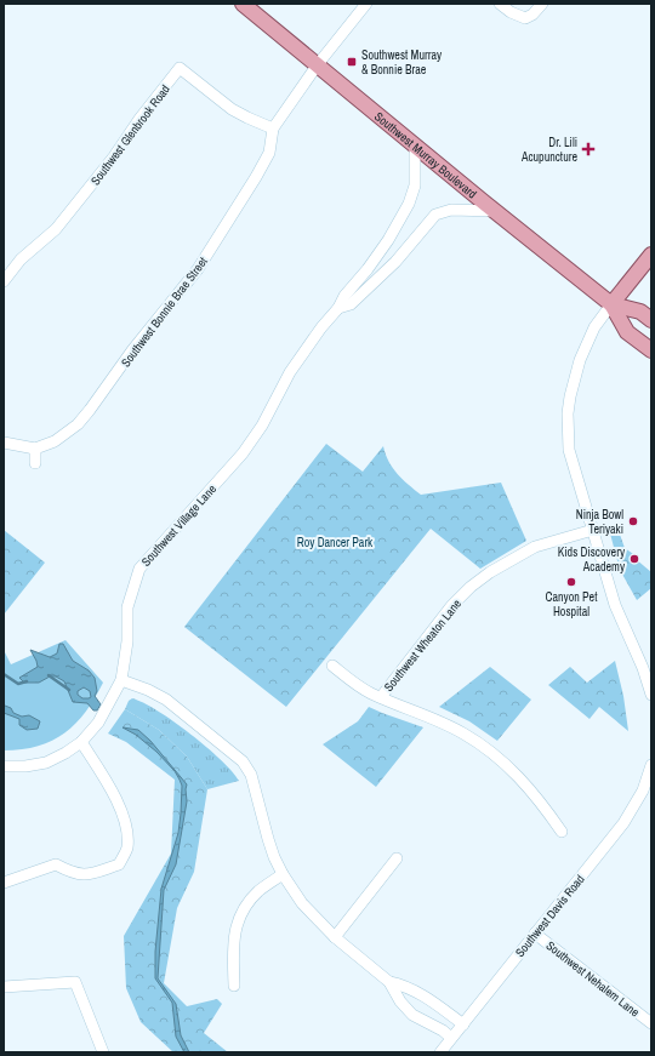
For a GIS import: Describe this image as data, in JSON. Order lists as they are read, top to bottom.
{
  "streets": {
    "main road": ["Southwest Murray Boulevard"],
    "street": [
      "Southwest Glenbrook Road",
      "Southwest Bonnie Brae Street",
      "Southwest Village Lane",
      "Southwest Wheaton Lane",
      "Southwest Davis Road",
      "Southwest Nehalem Lane"
    ]
  },
  "crossings": [
    ["Southwest Glenbrook Road", "Southwest Bonnie Brae Street"],
    ["Southwest Murray Boulevard", "Southwest Bonnie Brae Street"],
    ["Southwest Murray Boulevard", "Southwest Village Lane"],
    ["Southwest Davis Road", "Southwest Nehalem Lane"]
  ],
  "parks": ["Roy Dancer Park"],
  "places": {
    "transit": ["Southwest Murray & Bonnie Brae"],
    "health": ["Dr. Lili Acupuncture"],
    "other": ["Ninja Bowl Teriyaki", "Kids Discovery Academy", "Canyon Pet Hospital"]
  }
}
